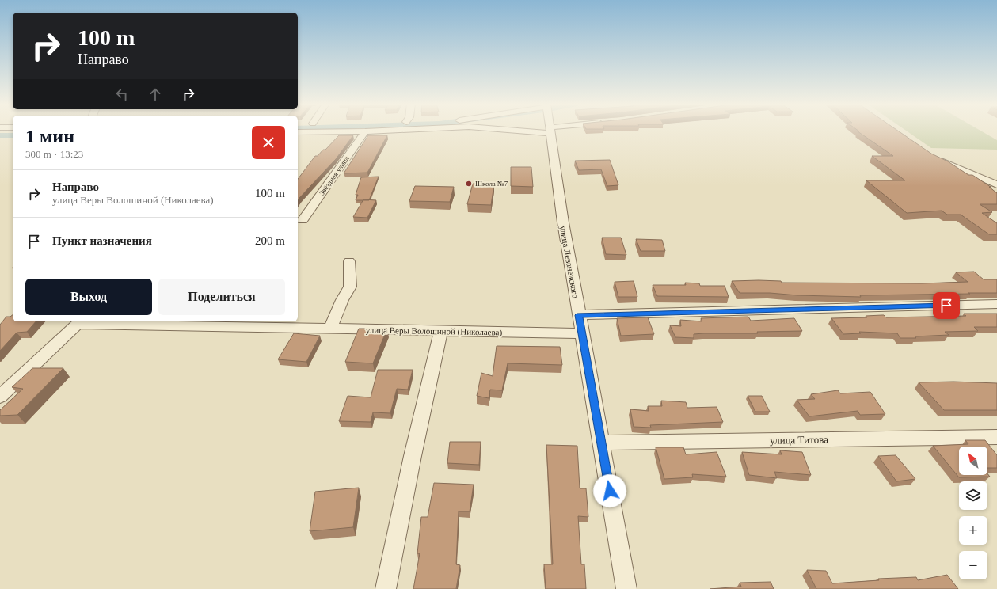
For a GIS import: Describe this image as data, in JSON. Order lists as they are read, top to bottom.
{
  "streets": {
    "street": [
      "Звёздная улица",
      "улица Леваневского",
      "улица Веры Волошиной (Николаева)",
      "улица Титова"
    ]
  },
  "crossings": [
    ["улица Леваневского", "улица Веры Волошиной (Николаева)"],
    ["улица Леваневского", "улица Титова"]
  ],
  "places": ["Школа №7"],
  "north": "top left",
  "page": {
    "turn": ["100 m", "Направо"],
    "heading": ["1 мин", "300 m · 13:23"],
    "list": [
      {
        "name": "Направо",
        "note": "улица Веры Волошиной (Николаева)",
        "value": "100 m"
      },
      {
        "name": "Пункт назначения",
        "value": "200 m"
      }
    ],
    "buttons": ["Выход", "Поделиться"],
    "map_buttons": ["+", "−"]
  }
}
